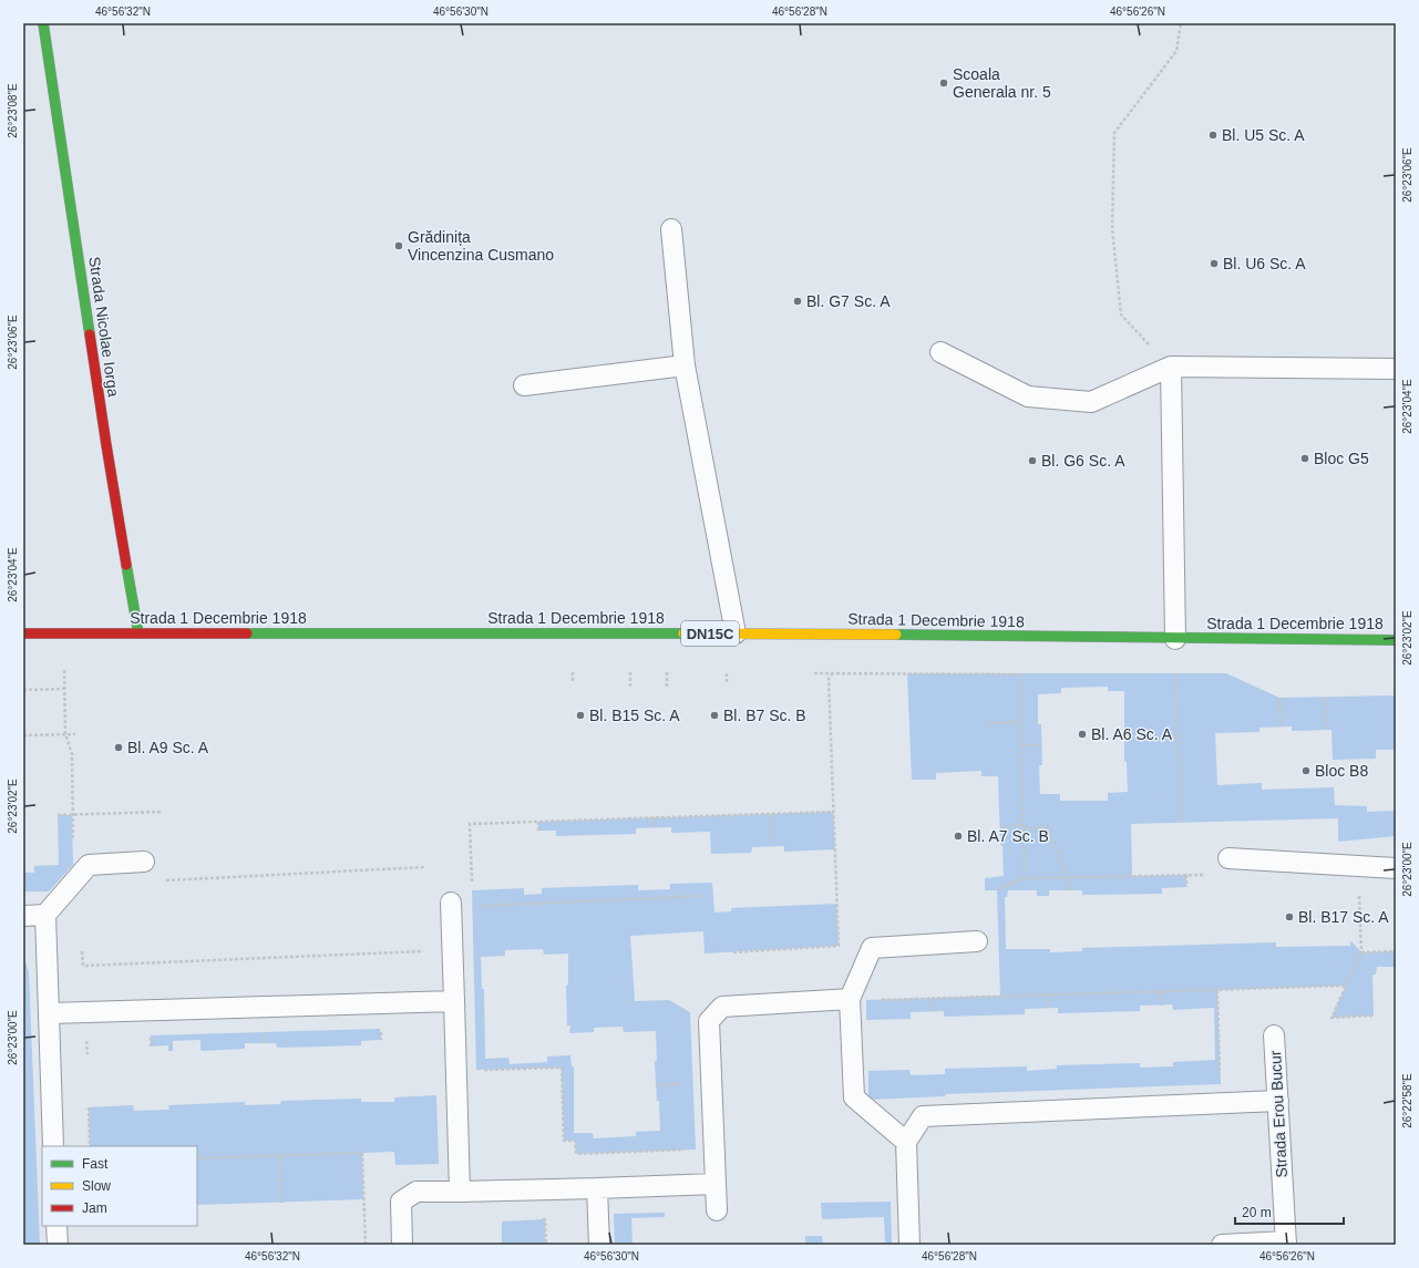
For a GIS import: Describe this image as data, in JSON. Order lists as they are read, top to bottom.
{
  "streets": {
    "main road": ["Strada Nicolae Iorga", "Strada 1 Decembrie 1918", "DN15C"],
    "lane": ["Strada Erou Bucur"]
  },
  "crossings": [
    ["Strada Nicolae Iorga", "Strada 1 Decembrie 1918"]
  ],
  "places": [
    "Scoala Generala nr. 5",
    "Bl. U5 Sc. A",
    "Grădinița Vincenzina Cusmano",
    "Bl. U6 Sc. A",
    "Bl. G7 Sc. A",
    "Bloc G5",
    "Bl. G6 Sc. A",
    "Bl. B15 Sc. A",
    "Bl. B7 Sc. B",
    "Bl. A6 Sc. A",
    "Bl. A9 Sc. A",
    "Bloc B8",
    "Bl. A7 Sc. B",
    "Bl. B17 Sc. A"
  ],
  "legend": ["Fast", "Slow", "Jam"],
  "scale_bar": "20 m",
  "coordinates": [
    "46°56'32\"N",
    "46°56'30\"N",
    "46°56'28\"N",
    "46°56'26\"N",
    "26°23'08\"E",
    "26°23'06\"E",
    "26°23'04\"E",
    "26°23'02\"E",
    "26°23'00\"E",
    "26°22'58\"E"
  ]
}
